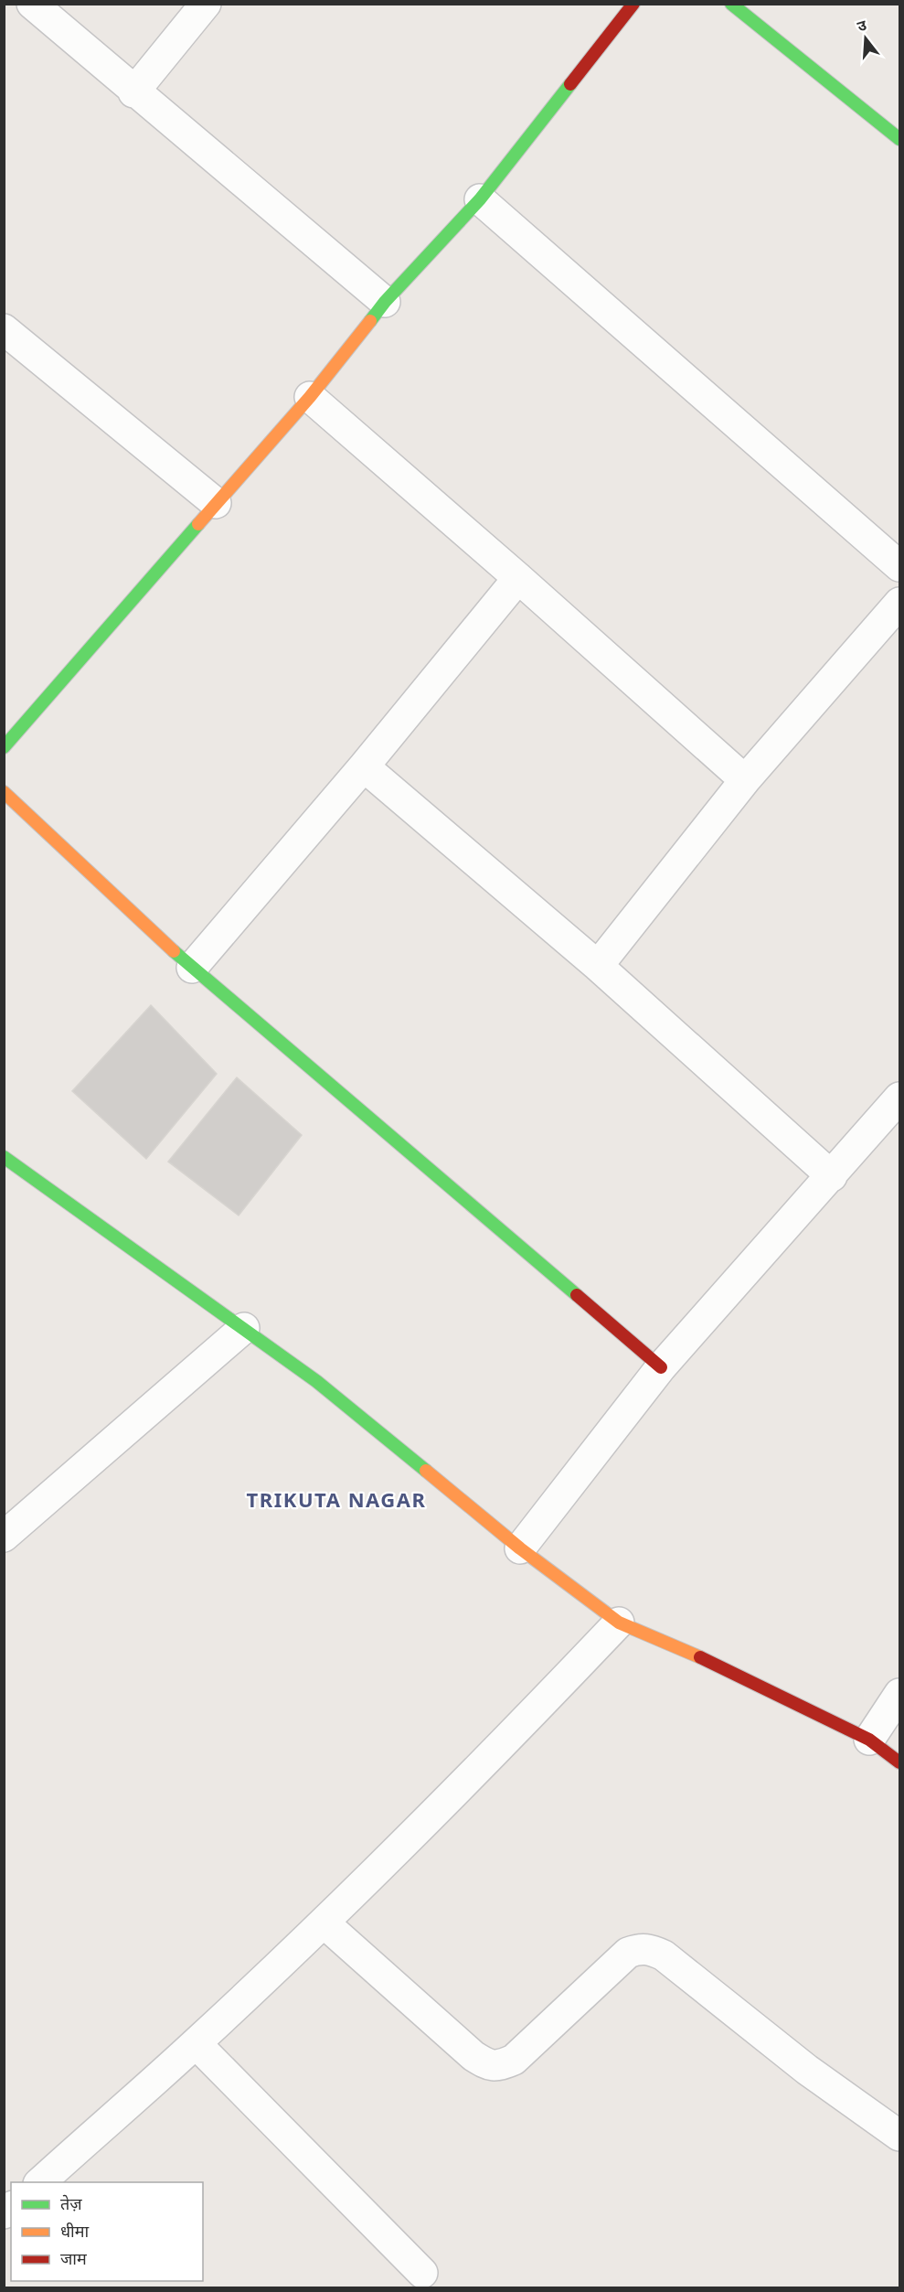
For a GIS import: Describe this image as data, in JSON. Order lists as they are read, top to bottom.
{
  "districts": ["TRIKUTA NAGAR"],
  "legend": ["तेज़", "धीमा", "जाम"],
  "north": "top"
}
